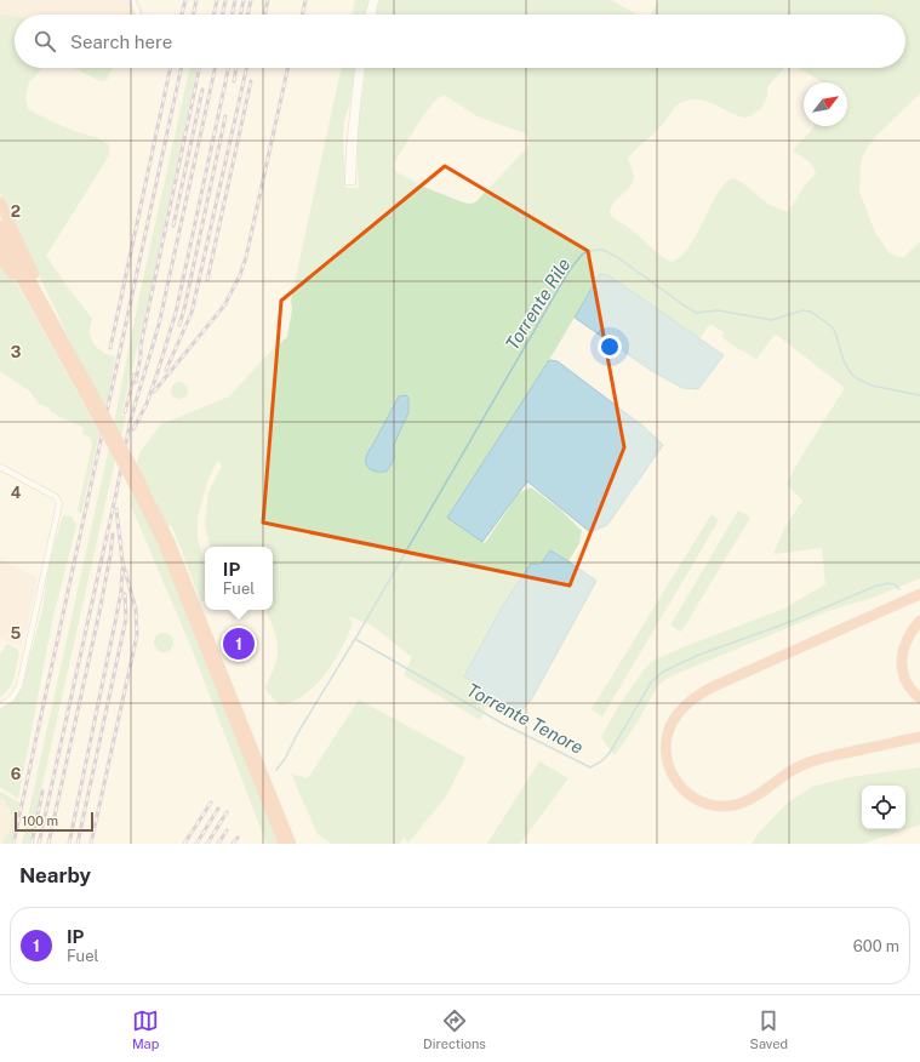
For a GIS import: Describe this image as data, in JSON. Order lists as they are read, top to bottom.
{
  "water": ["Torrente Rile", "Torrente Tenore"],
  "scale_bar": "100 m",
  "north": "top right",
  "page": {
    "search": "Search here",
    "popup": ["IP", "Fuel"],
    "pins": "1",
    "scale": "100 m",
    "heading": "Nearby",
    "list": [
      {
        "mark": "1",
        "name": "IP",
        "note": "Fuel",
        "value": "600 m"
      }
    ],
    "nav": ["Map", "Directions", "Saved"]
  },
  "grid": {
    "rows": [
      "2",
      "3",
      "4",
      "5",
      "6"
    ]
  }
}
